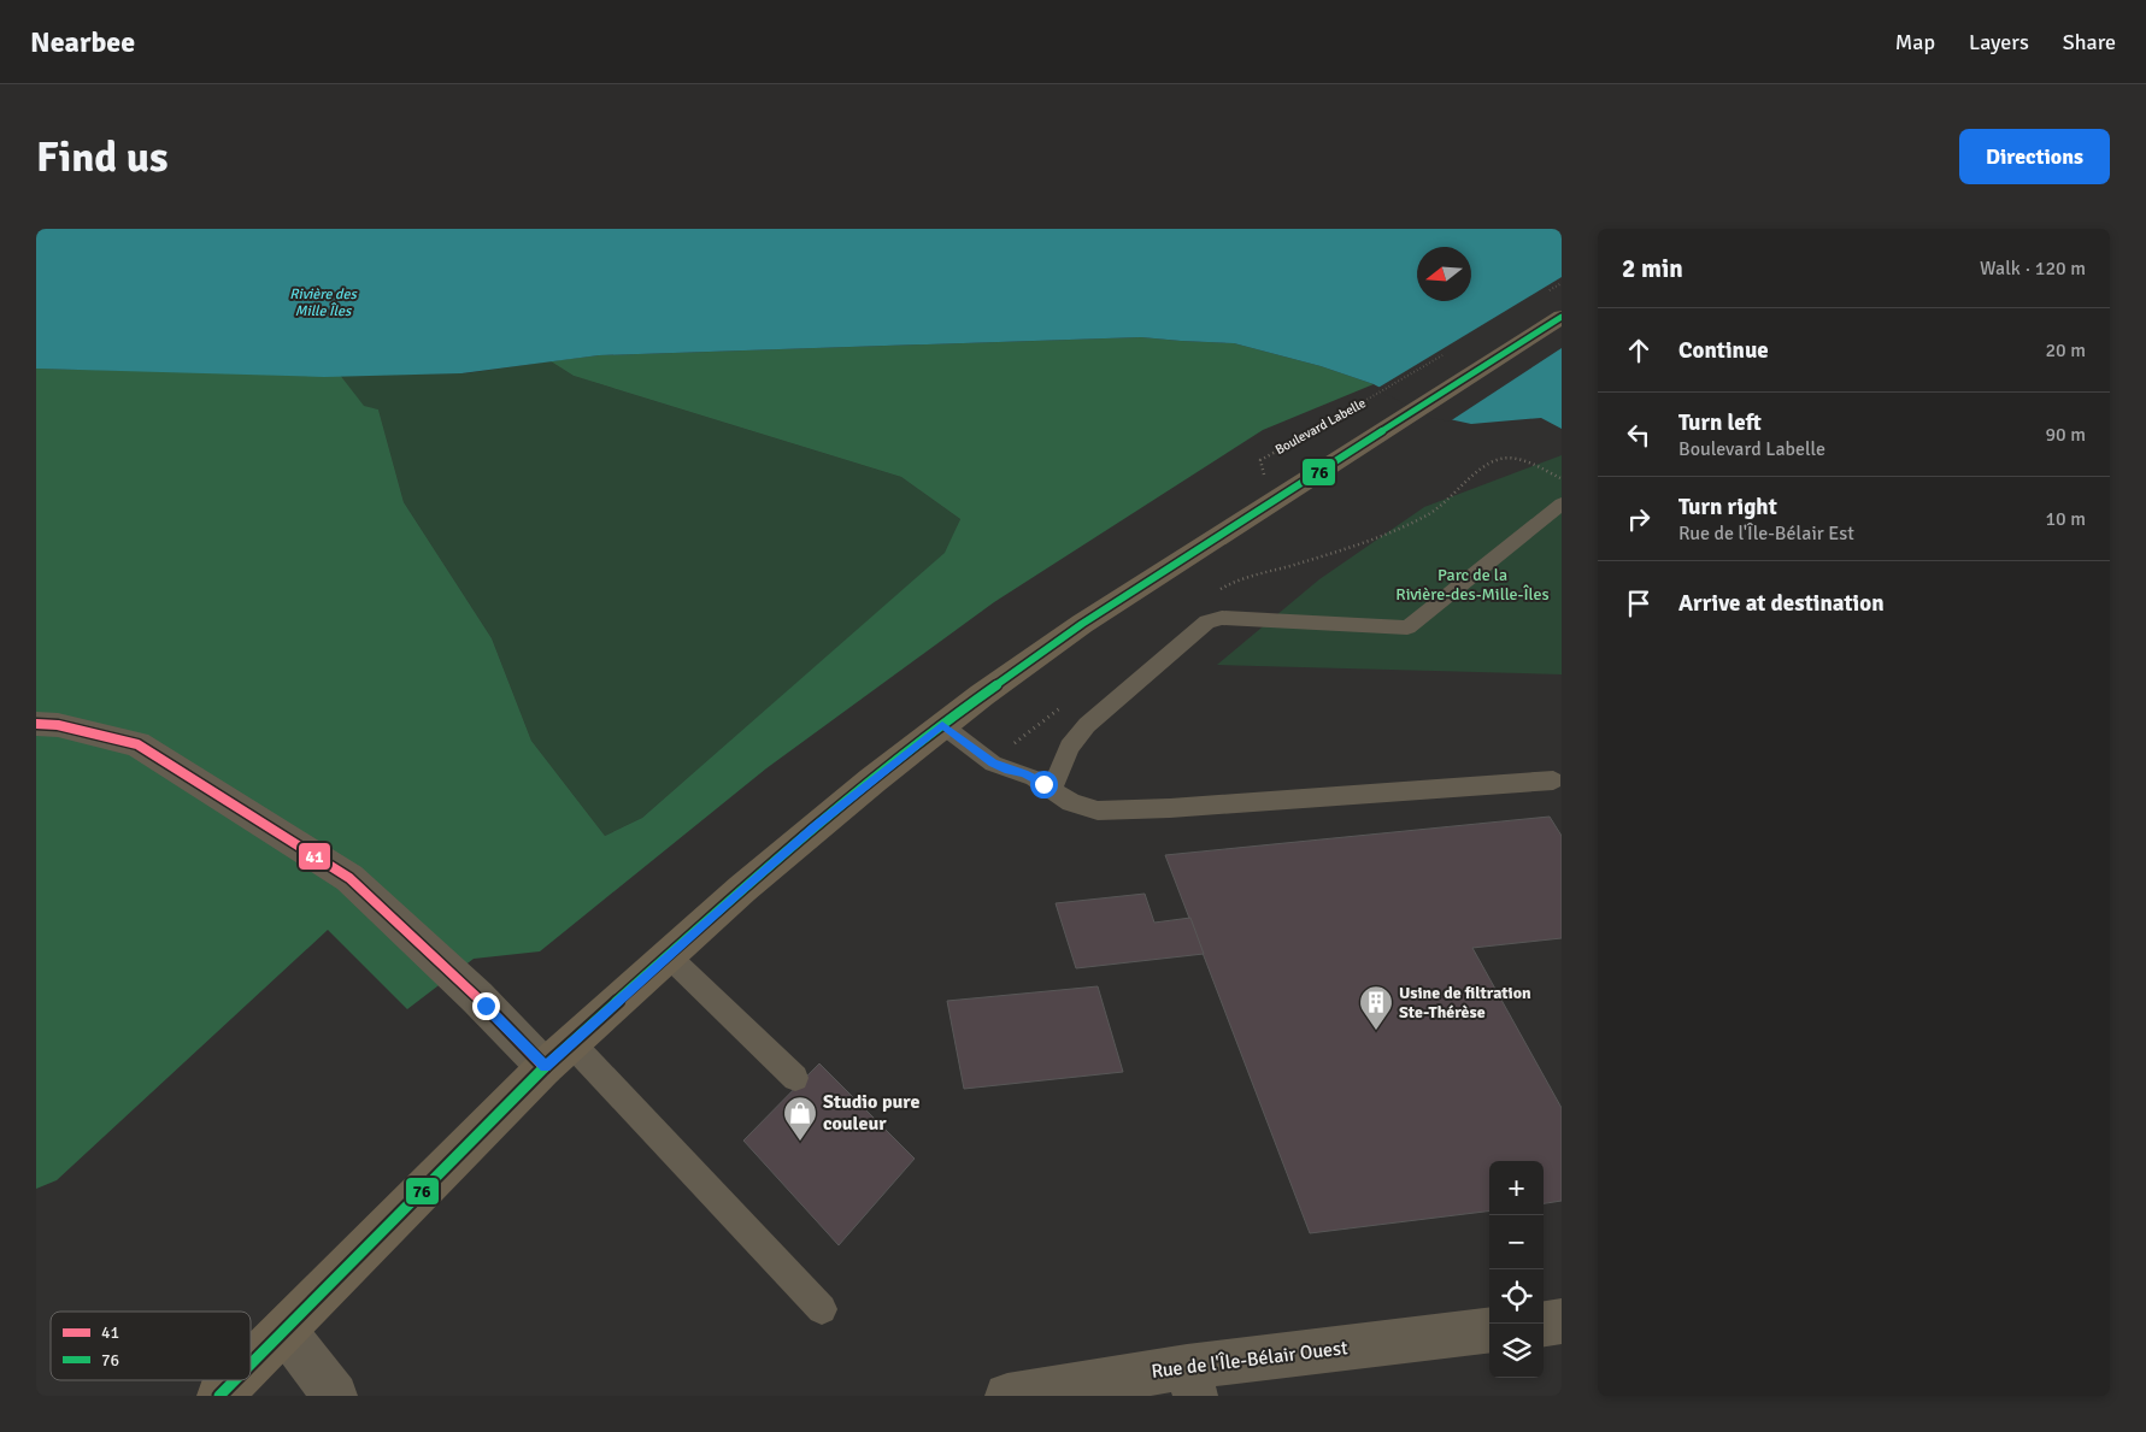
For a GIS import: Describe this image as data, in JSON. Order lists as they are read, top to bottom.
{
  "streets": {
    "street": ["Rue de l'Île-Bélair Ouest"],
    "path": ["Boulevard Labelle"]
  },
  "water": ["Rivière des Mille Îles"],
  "parks": ["Parc de la Rivière-des-Mille-Îles"],
  "places": {
    "building": ["Usine de filtration Ste-Thérèse"],
    "shop": ["Studio pure couleur"]
  },
  "lines": ["transit line 76", "transit line 41"],
  "legend": ["41", "76"],
  "north": "left",
  "page": {
    "header": "Nearbee",
    "nav": ["Map", "Layers", "Share"],
    "buttons": "Directions",
    "title": "Find us",
    "heading": ["2 min", "Walk · 120 m"],
    "list": [
      ["Continue", "20 m"],
      ["Turn left", "Boulevard Labelle", "90 m"],
      ["Turn right", "Rue de l'Île-Bélair Est", "10 m"],
      "Arrive at destination"
    ],
    "map_buttons": ["+", "−"]
  }
}
